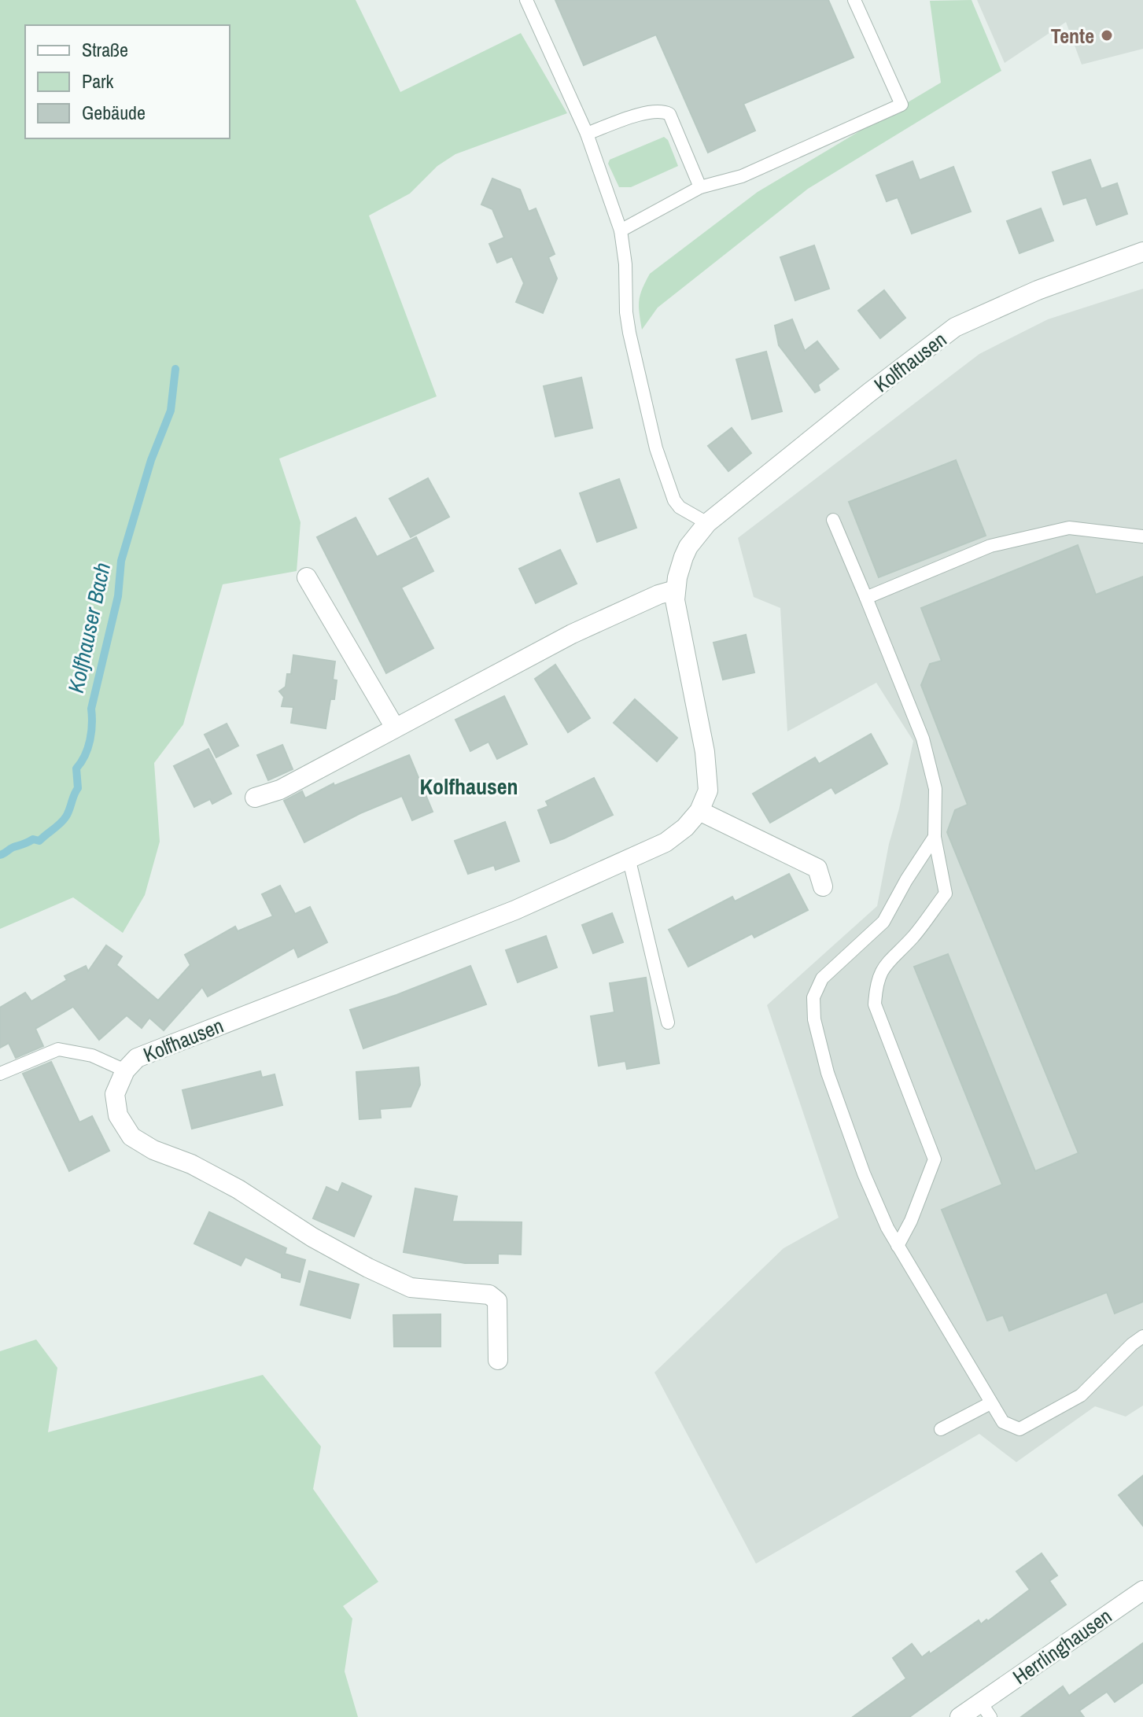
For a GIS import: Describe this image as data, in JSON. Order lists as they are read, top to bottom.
{
  "streets": {
    "street": ["Kolfhausen", "Herrlinghausen"]
  },
  "districts": ["Kolfhausen"],
  "water": ["Kolfhauser Bach"],
  "places": ["Tente"],
  "legend": ["Straße", "Park", "Gebäude"]
}
